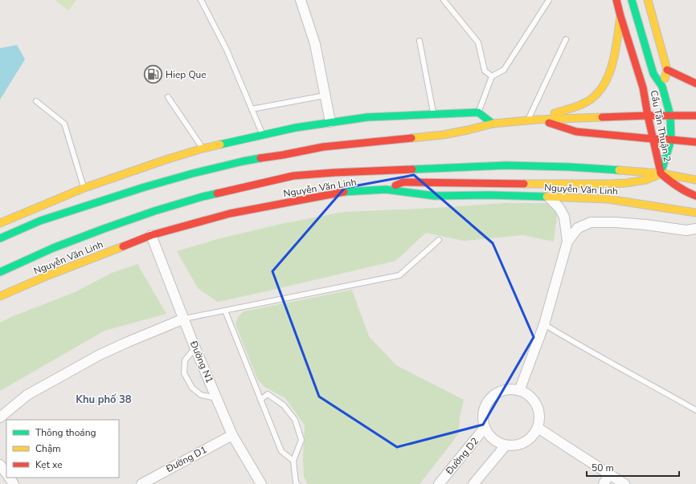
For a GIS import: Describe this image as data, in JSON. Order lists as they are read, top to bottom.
{
  "streets": {
    "main road": ["Cầu Tân Thuận 2", "Nguyễn Văn Linh"],
    "street": ["Đường N1", "Đường D2", "Đường D1"]
  },
  "crossings": [
    ["Cầu Tân Thuận 2", "Nguyễn Văn Linh"],
    ["Nguyễn Văn Linh", "Đường N1"],
    ["Đường N1", "Đường D1"]
  ],
  "districts": ["Khu phố 38"],
  "places": {
    "fuel station": ["Hiep Que"]
  },
  "legend": ["Thông thoáng", "Chậm", "Kẹt xe"],
  "scale_bar": "50 m"
}
